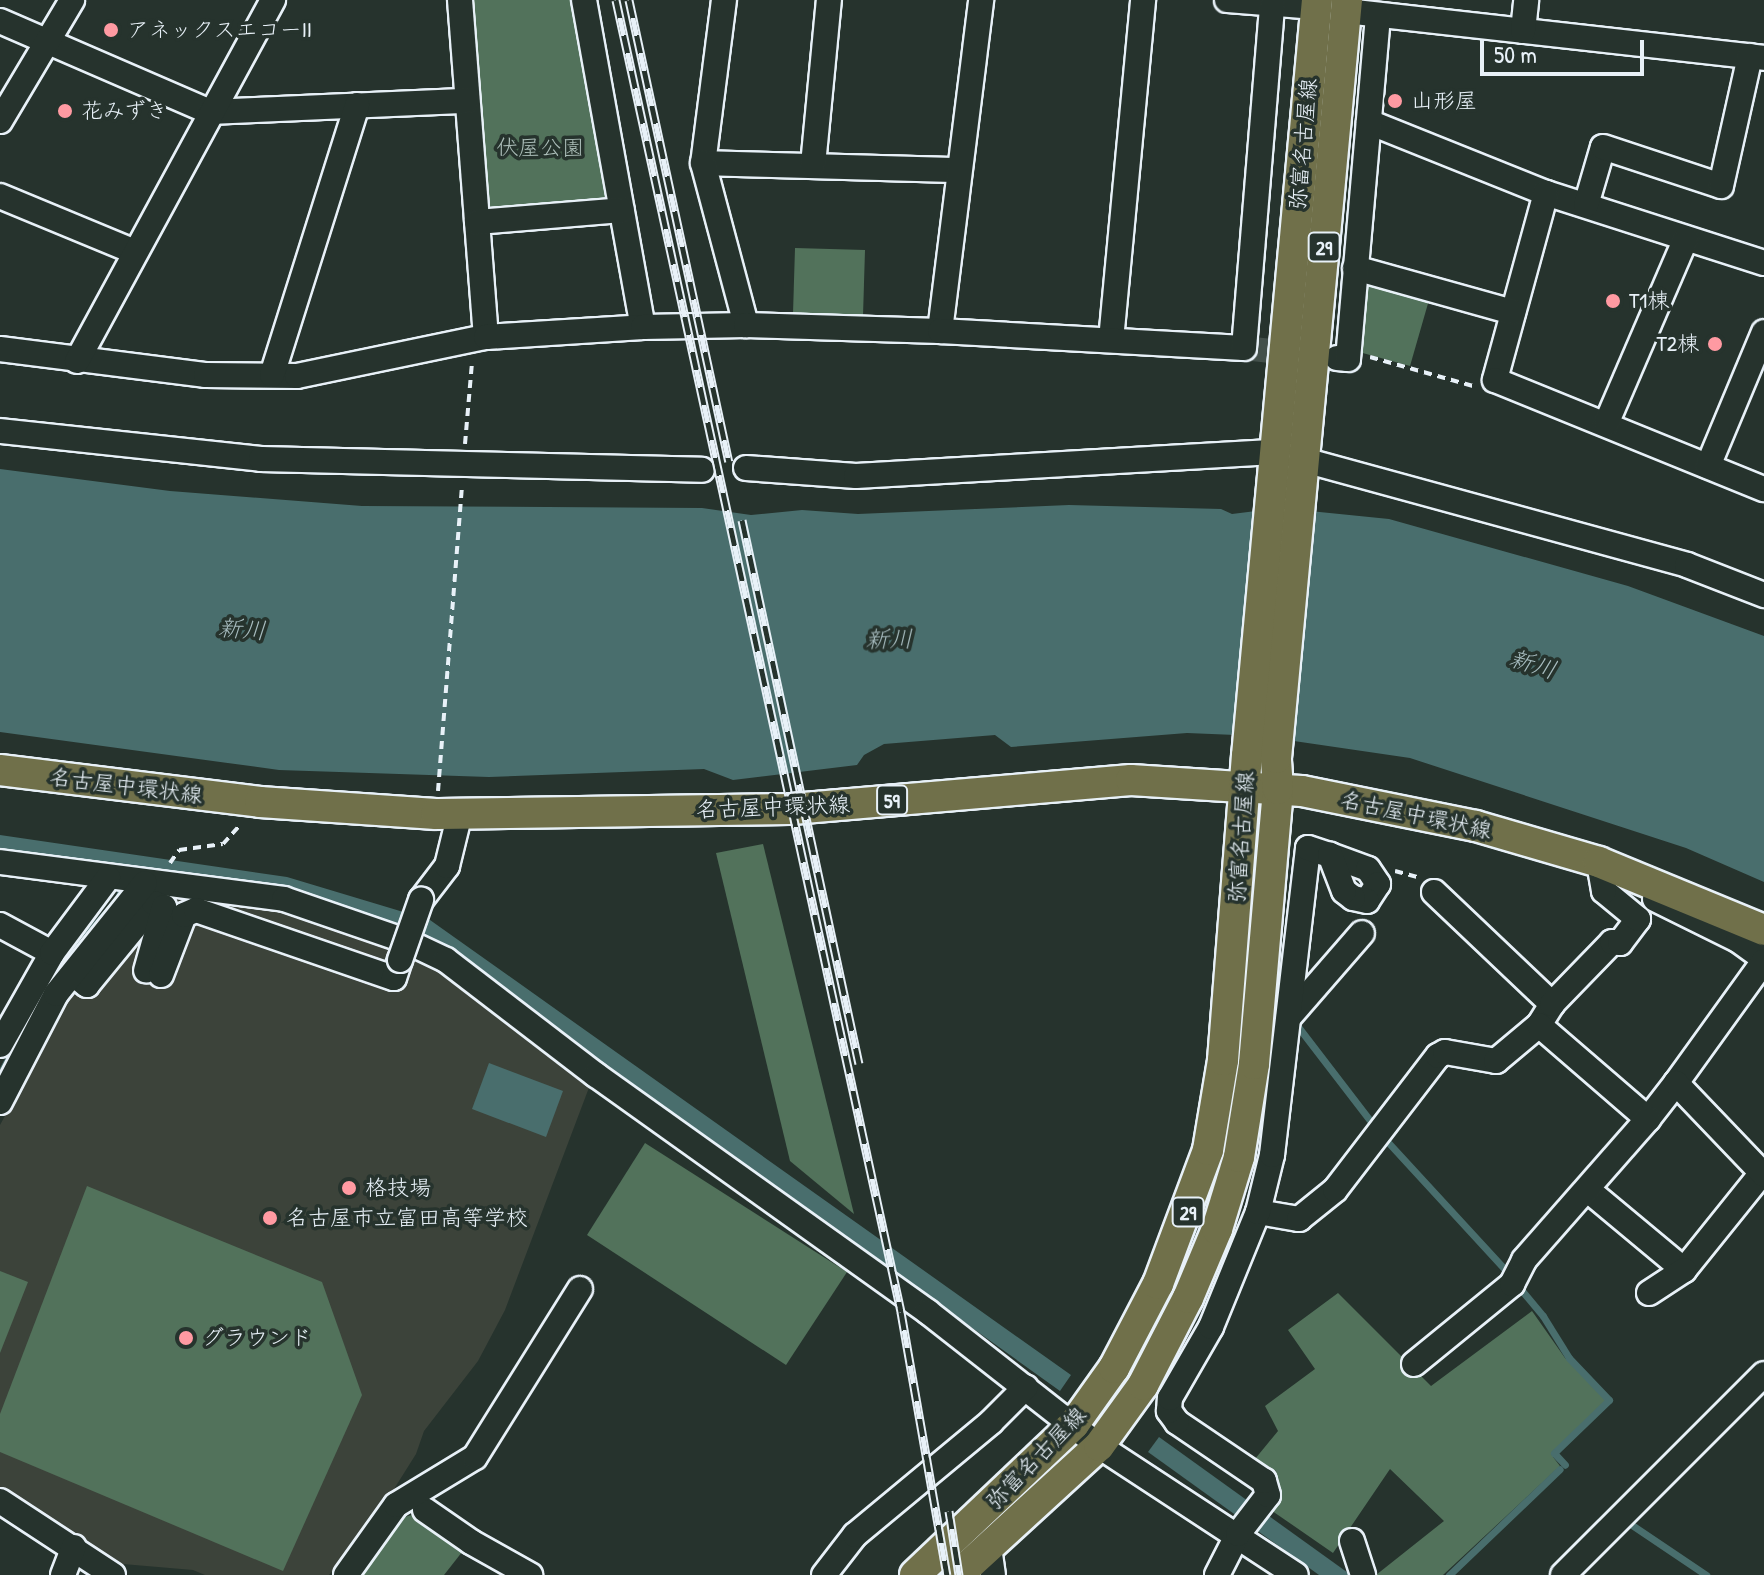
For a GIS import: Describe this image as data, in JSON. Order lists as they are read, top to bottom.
{
  "streets": {
    "main road": [
      "弥富名古屋線",
      "29",
      "名古屋中環状線",
      "59"
    ]
  },
  "crossings": [
    ["弥富名古屋線", "名古屋中環状線"]
  ],
  "water": ["新川"],
  "parks": ["伏屋公園"],
  "places": [
    "アネックスエコーII",
    "山形屋",
    "花みずき",
    "T1棟",
    "T2棟",
    "格技場",
    "名古屋市立富田高等学校",
    "グラウンド"
  ],
  "scale_bar": "50 m"
}
